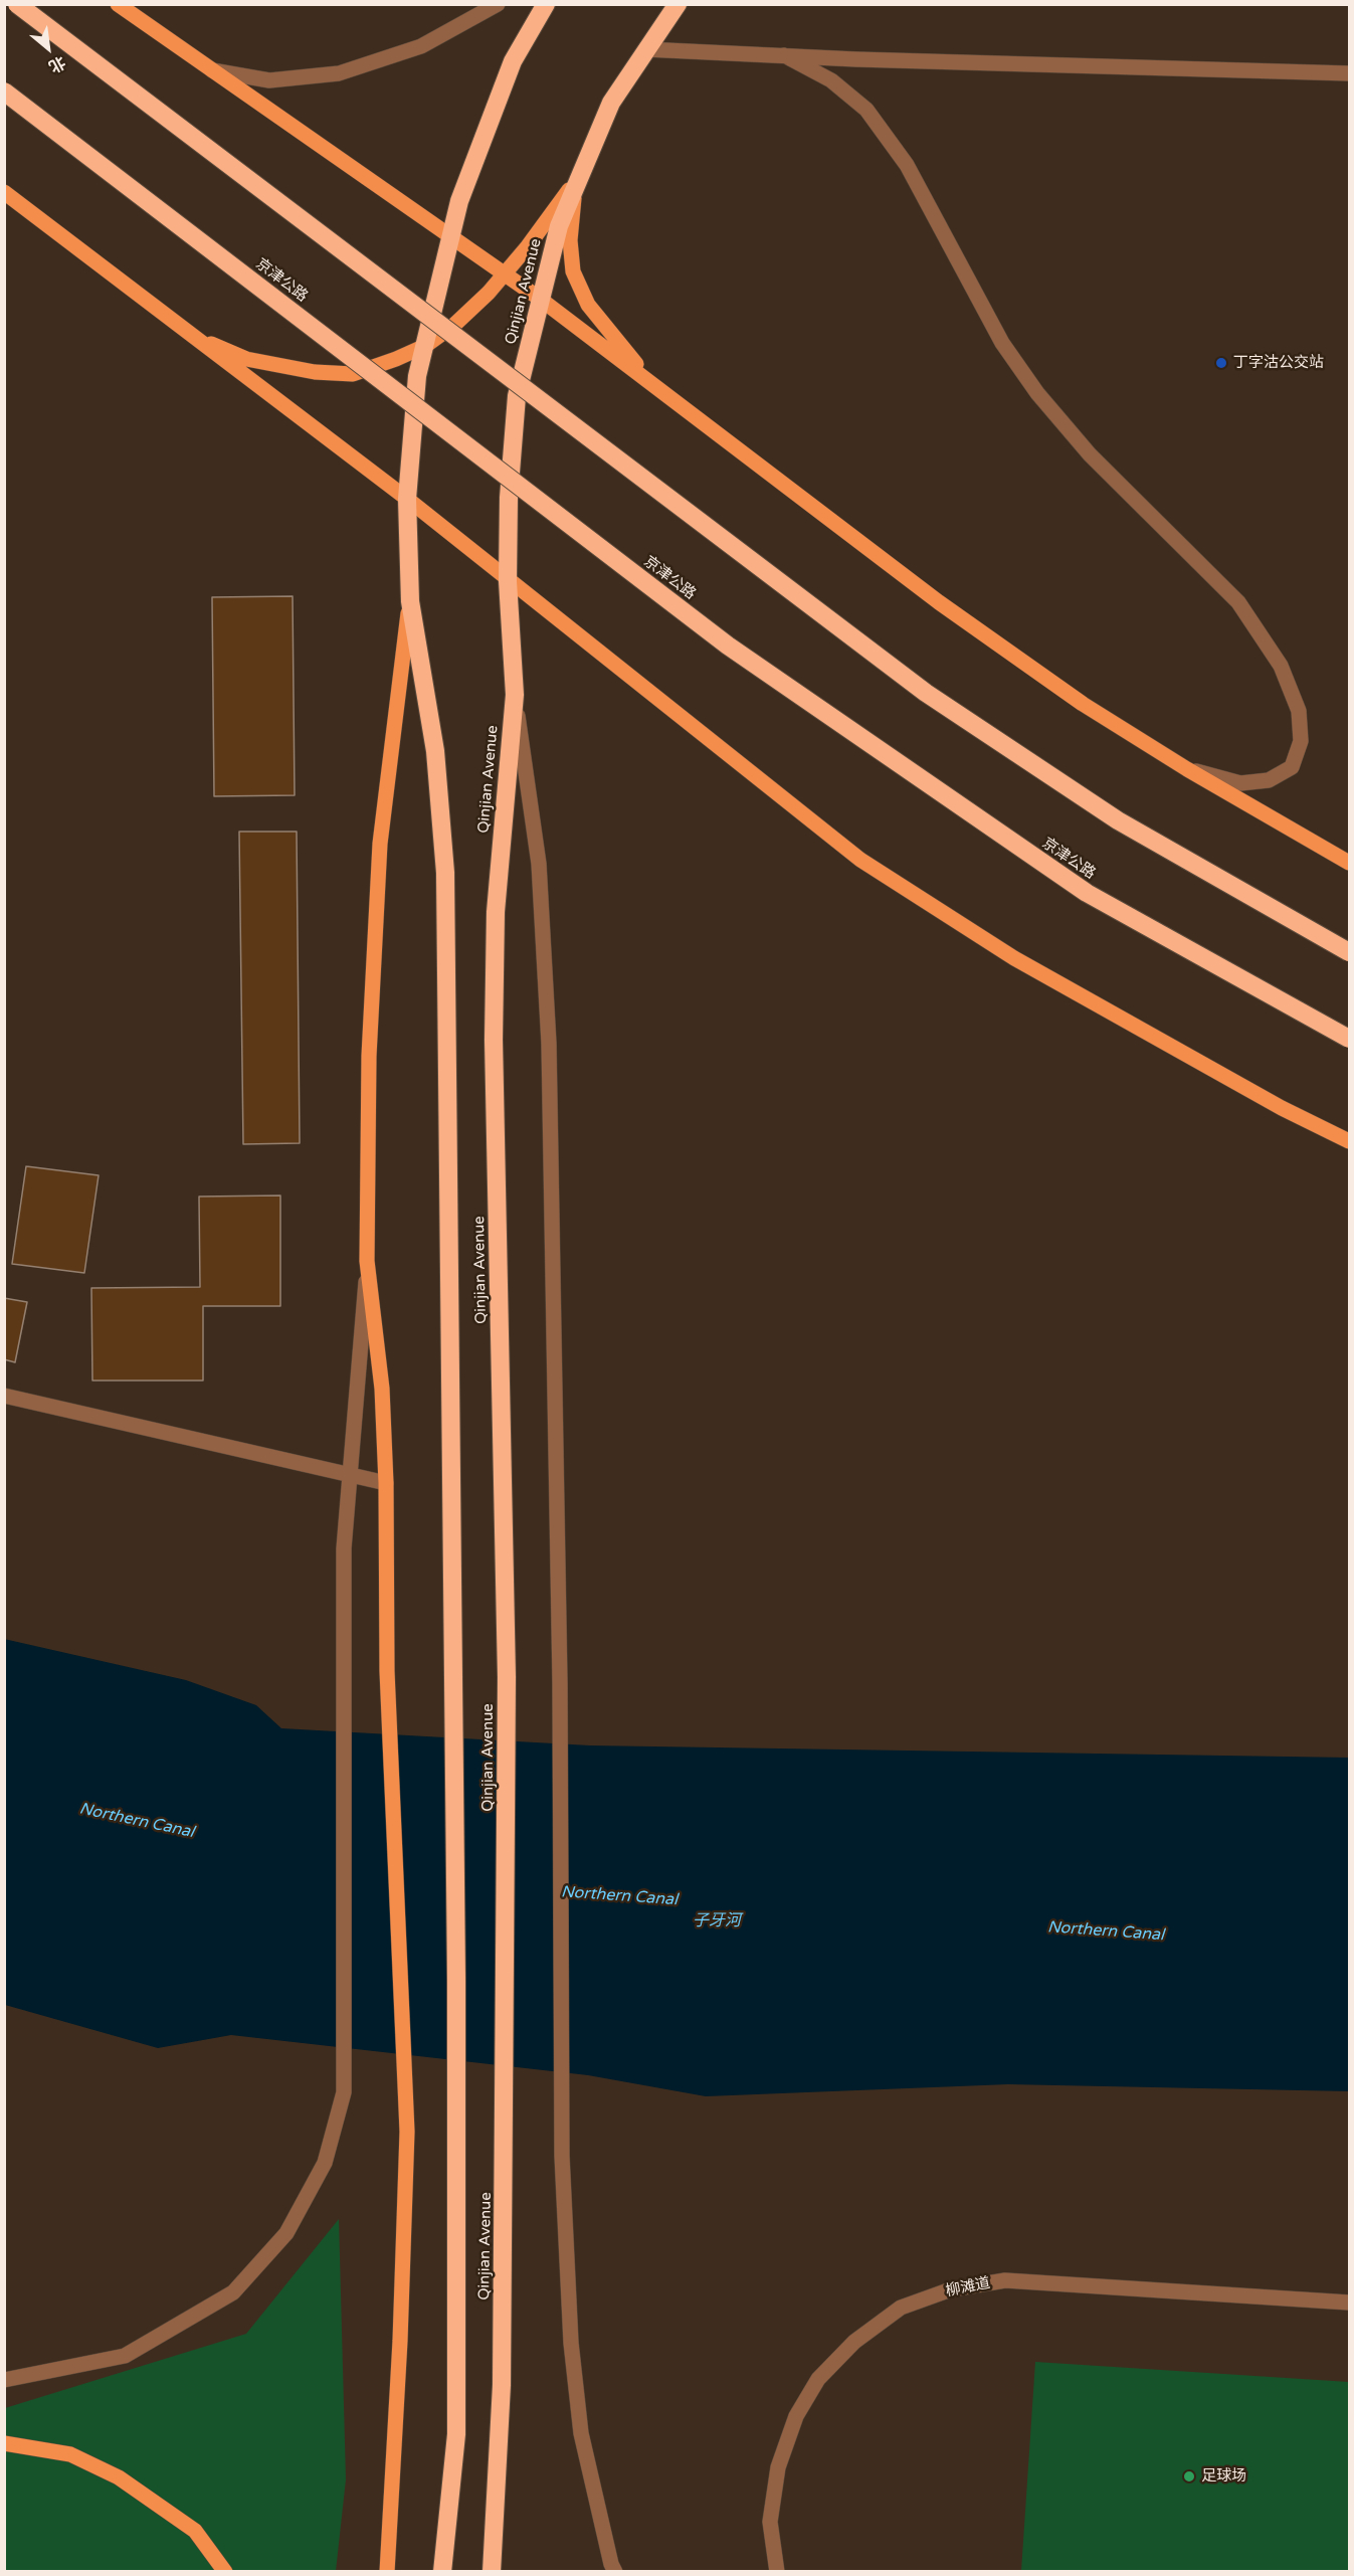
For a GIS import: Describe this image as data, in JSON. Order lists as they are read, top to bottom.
{
  "streets": {
    "highway": ["京津公路", "Qinjian Avenue"],
    "street": ["柳滩道"]
  },
  "water": ["Northern Canal", "子牙河"],
  "places": ["丁字沽公交站", "足球场"],
  "north": "bottom right"
}
